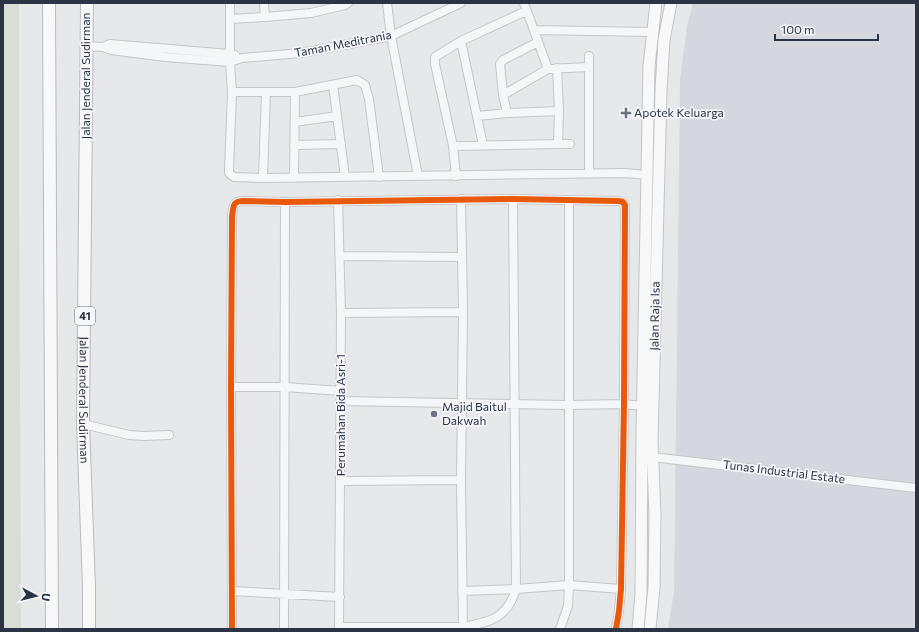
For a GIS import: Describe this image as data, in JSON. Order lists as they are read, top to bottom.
{
  "streets": {
    "highway": ["Jalan Jenderal Sudirman", "41"],
    "main road": ["Jalan Raja Isa"],
    "street": ["Taman Meditrania", "Perumahan Bida Asri-1", "Tunas Industrial Estate"]
  },
  "crossings": [
    ["Taman Meditrania", "Jalan Jenderal Sudirman"],
    ["Jalan Raja Isa", "Tunas Industrial Estate"]
  ],
  "places": {
    "health": ["Apotek Keluarga"],
    "other": ["Majid Baitul Dakwah"]
  },
  "scale_bar": "100 m",
  "north": "right"
}
